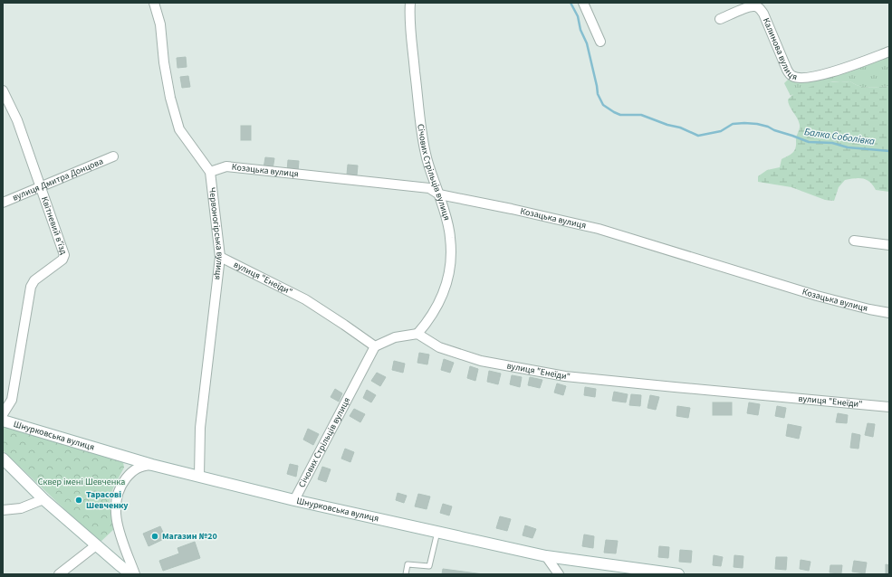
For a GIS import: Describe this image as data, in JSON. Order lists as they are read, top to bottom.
{
  "streets": {
    "street": [
      "Калинова вулиця",
      "Козацька вулиця",
      "Січових Стрільців вулиця",
      "вулиця Дмитра Донцова",
      "Квітневий в'їзд",
      "Червоногірська вулиця",
      "вулиця \"Енеїди\"",
      "Шнурковська вулиця"
    ]
  },
  "crossings": [
    ["Козацька вулиця", "Січових Стрільців вулиця"],
    ["Козацька вулиця", "Червоногірська вулиця"],
    ["Січових Стрільців вулиця", "вулиця \"Енеїди\""],
    ["Січових Стрільців вулиця", "Шнурковська вулиця"],
    ["вулиця Дмитра Донцова", "Квітневий в'їзд"],
    ["Квітневий в'їзд", "Шнурковська вулиця"],
    ["Червоногірська вулиця", "вулиця \"Енеїди\""],
    ["Червоногірська вулиця", "Шнурковська вулиця"]
  ],
  "water": ["Балка Соболівка"],
  "parks": ["Сквер імені Шевченка"],
  "places": ["Тарасові Шевченку", "Магазин №20"]
}
